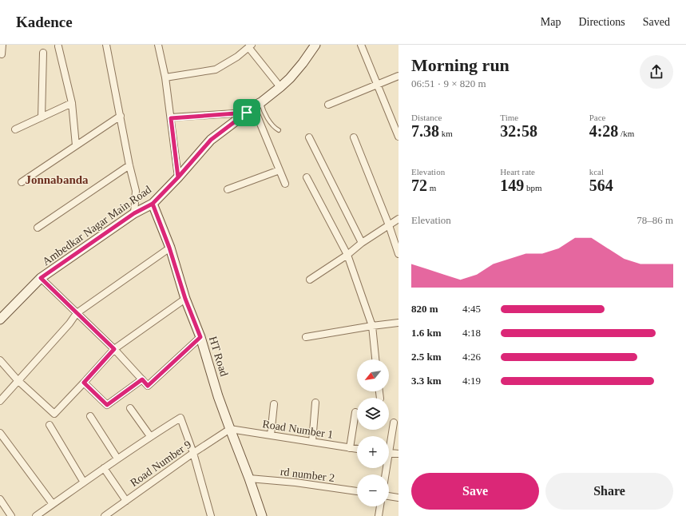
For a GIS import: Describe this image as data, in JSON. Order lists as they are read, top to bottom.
{
  "streets": {
    "street": [
      "Ambedkar Nagar Main Road",
      "HT Road",
      "Road Number 1",
      "Road Number 9",
      "rd number 2"
    ]
  },
  "crossings": [
    ["Ambedkar Nagar Main Road", "HT Road"],
    ["HT Road", "Road Number 1"],
    ["HT Road", "Road Number 9"],
    ["HT Road", "rd number 2"],
    ["Road Number 1", "Road Number 9"]
  ],
  "districts": ["Jonnabanda"],
  "north": "bottom left",
  "page": {
    "header": "Kadence",
    "nav": ["Map", "Directions", "Saved"],
    "heading": ["Morning run", "06:51 · 9 × 820 m"],
    "stats": [
      ["Distance", "7.38 km"],
      ["Time", "32:58"],
      ["Pace", "4:28 /km"],
      ["Elevation", "72 m"],
      ["Heart rate", "149 bpm"],
      ["kcal", "564"]
    ],
    "chart": ["Elevation", "78–86 m"],
    "list": [
      {
        "name": "820 m",
        "note": "4:45"
      },
      {
        "name": "1.6 km",
        "note": "4:18"
      },
      {
        "name": "2.5 km",
        "note": "4:26"
      },
      {
        "name": "3.3 km",
        "note": "4:19"
      }
    ],
    "map_buttons": ["+", "−"],
    "buttons": ["Save", "Share"]
  }
}
